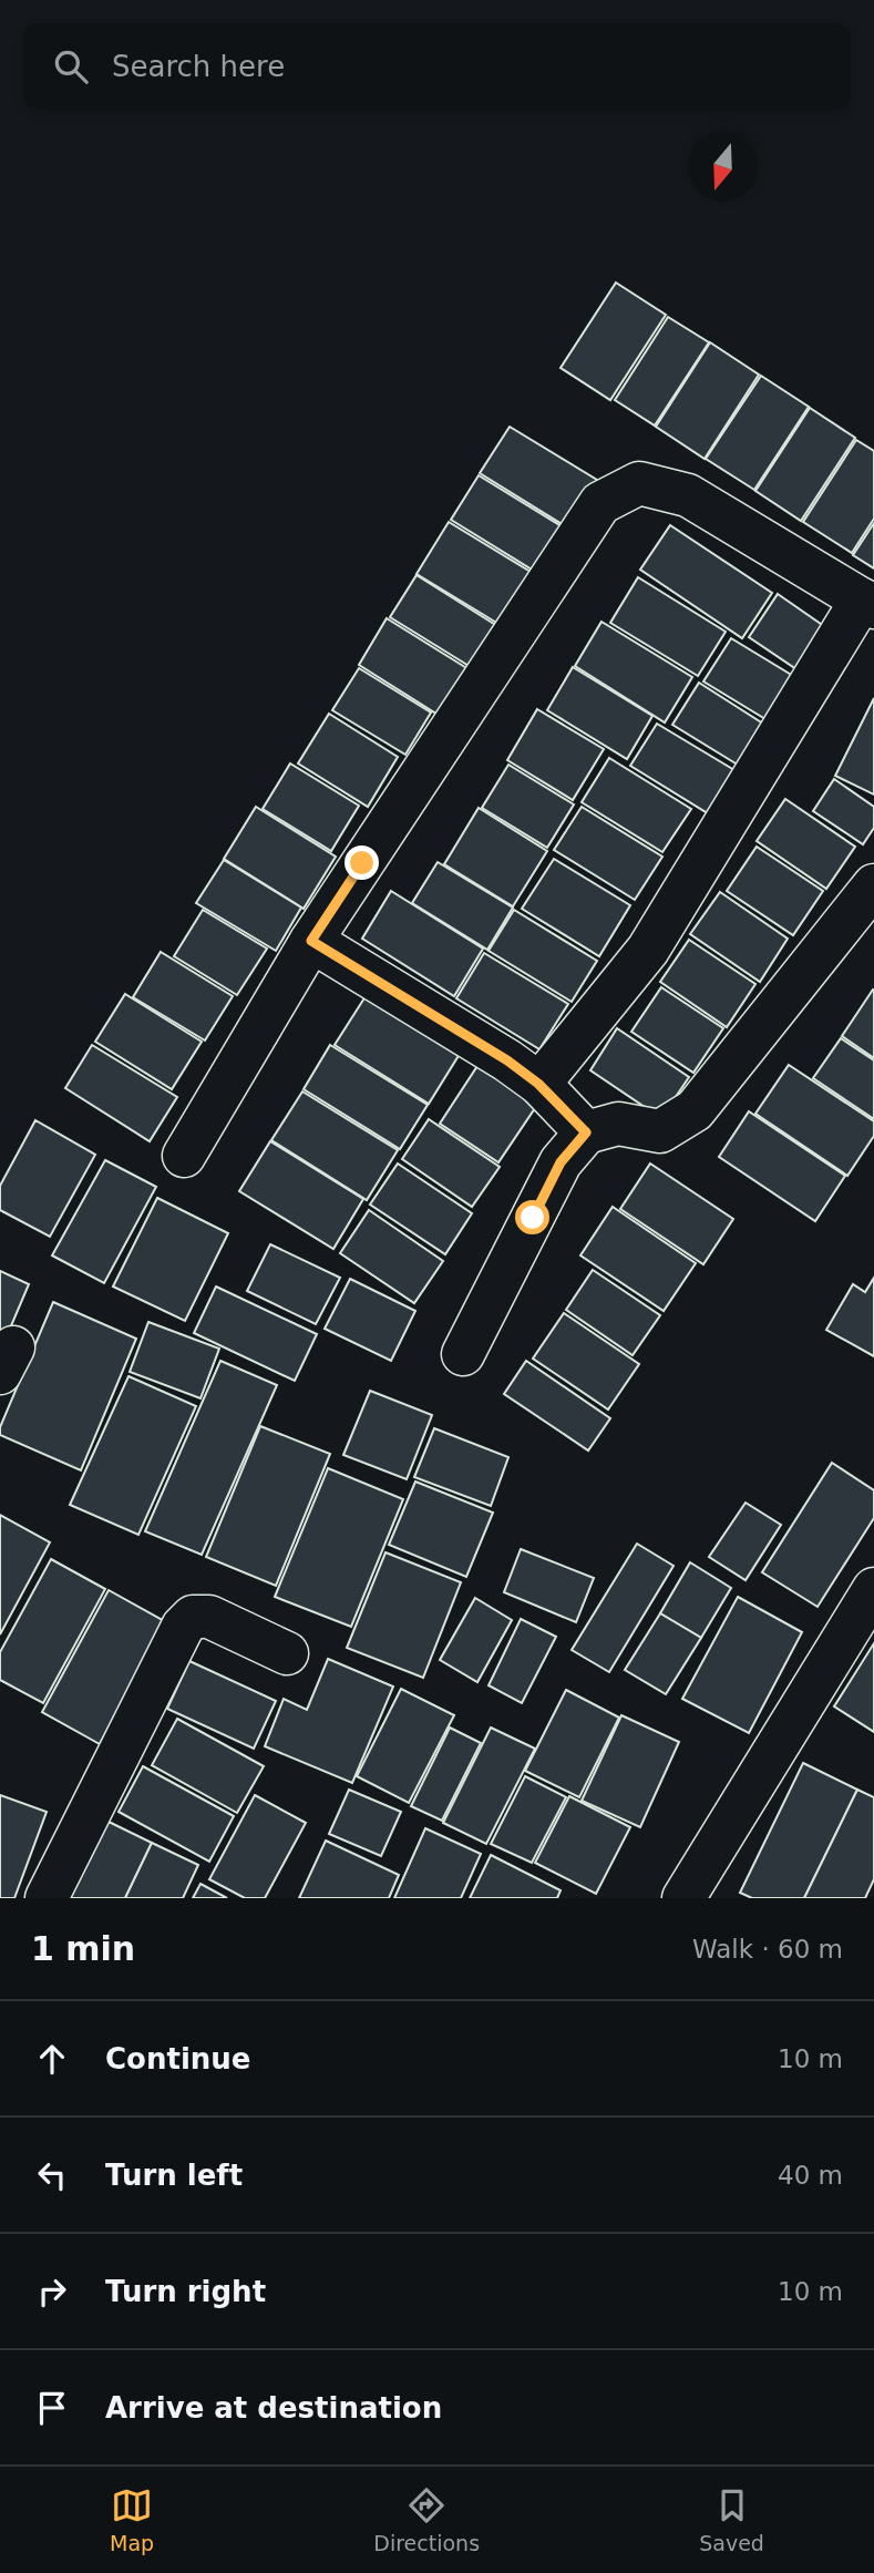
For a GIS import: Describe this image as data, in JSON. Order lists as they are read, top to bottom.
{
  "north": "bottom",
  "page": {
    "search": "Search here",
    "heading": ["1 min", "Walk · 60 m"],
    "list": [
      ["Continue", "10 m"],
      ["Turn left", "40 m"],
      ["Turn right", "10 m"],
      "Arrive at destination"
    ],
    "nav": ["Map", "Directions", "Saved"]
  }
}
